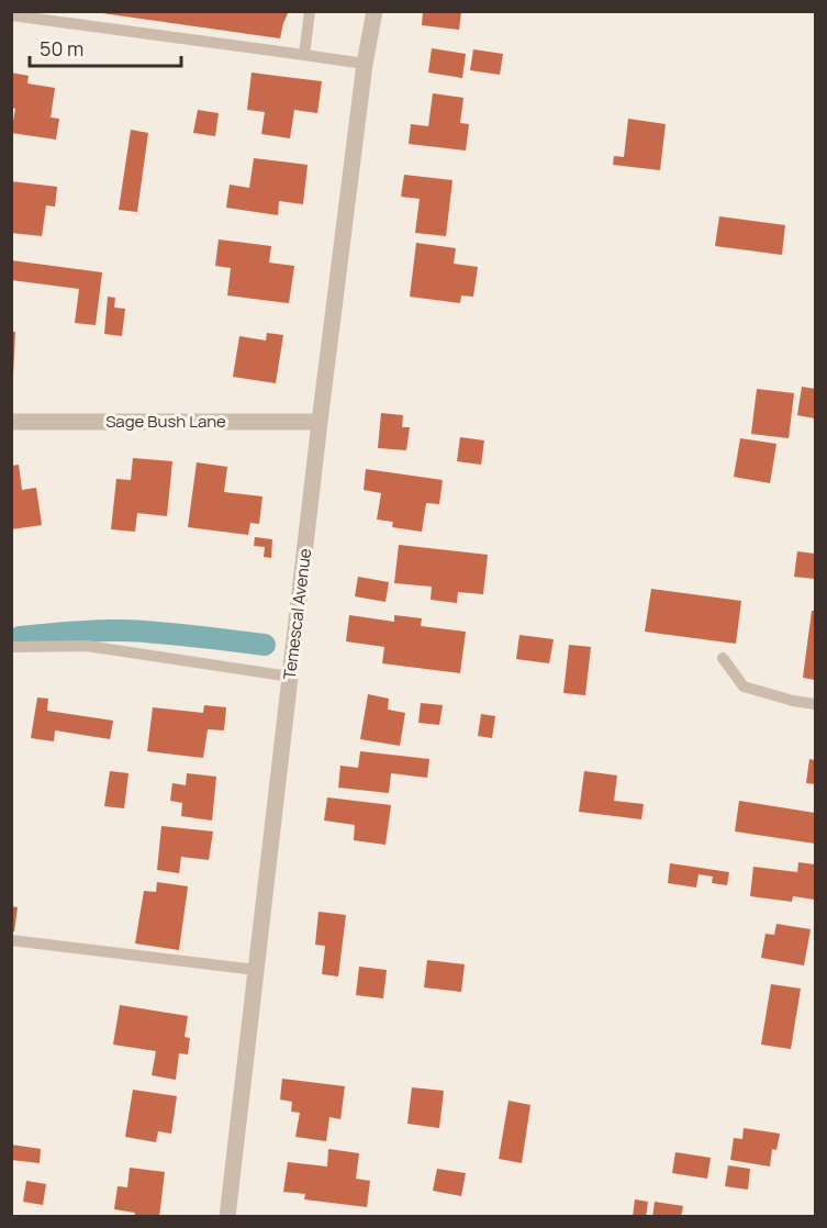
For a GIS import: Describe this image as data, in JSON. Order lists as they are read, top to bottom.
{
  "streets": {
    "street": ["Sage Bush Lane", "Temescal Avenue"]
  },
  "crossings": [
    ["Sage Bush Lane", "Temescal Avenue"]
  ],
  "scale_bar": "50 m"
}
